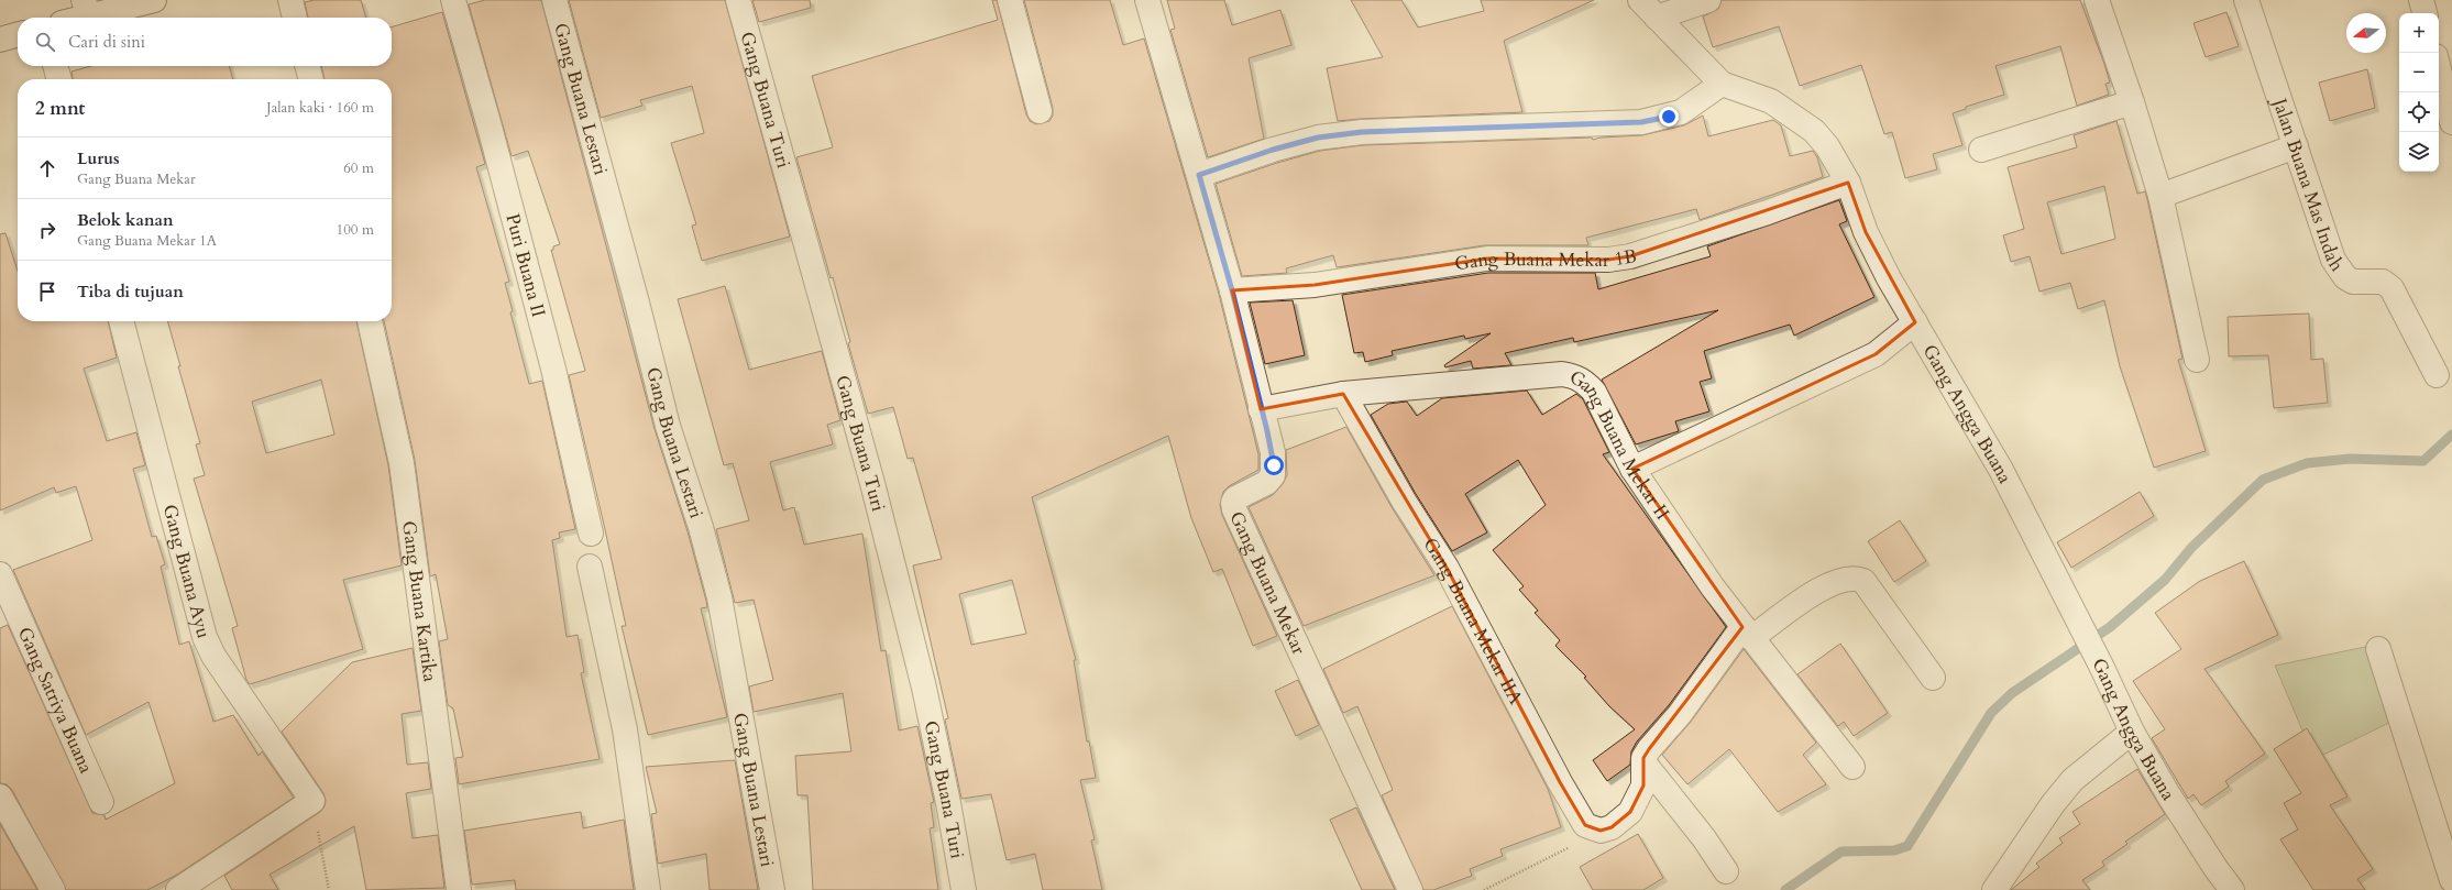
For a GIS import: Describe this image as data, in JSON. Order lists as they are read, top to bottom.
{
  "streets": {
    "street": [
      "Gang Buana Lestari",
      "Gang Buana Turi",
      "Jalan Buana Mas Indah",
      "Gang Buana Mekar 1B",
      "Puri Buana II",
      "Gang Angga Buana",
      "Gang Buana Mekar II",
      "Gang Buana Ayu",
      "Gang Buana Mekar",
      "Gang Buana Kartika",
      "Gang Buana Mekar IIA",
      "Gang Satriya Buana"
    ]
  },
  "crossings": [
    ["Gang Buana Mekar 1B", "Gang Angga Buana"],
    ["Gang Buana Mekar 1B", "Gang Buana Mekar"],
    ["Gang Buana Mekar II", "Gang Buana Mekar"],
    ["Gang Buana Mekar II", "Gang Buana Mekar IIA"]
  ],
  "north": "left",
  "page": {
    "map_buttons": ["+", "−"],
    "search": "Cari di sini",
    "heading": ["2 mnt", "Jalan kaki · 160 m"],
    "list": [
      ["Lurus", "Gang Buana Mekar", "60 m"],
      ["Belok kanan", "Gang Buana Mekar 1A", "100 m"],
      "Tiba di tujuan"
    ]
  }
}
